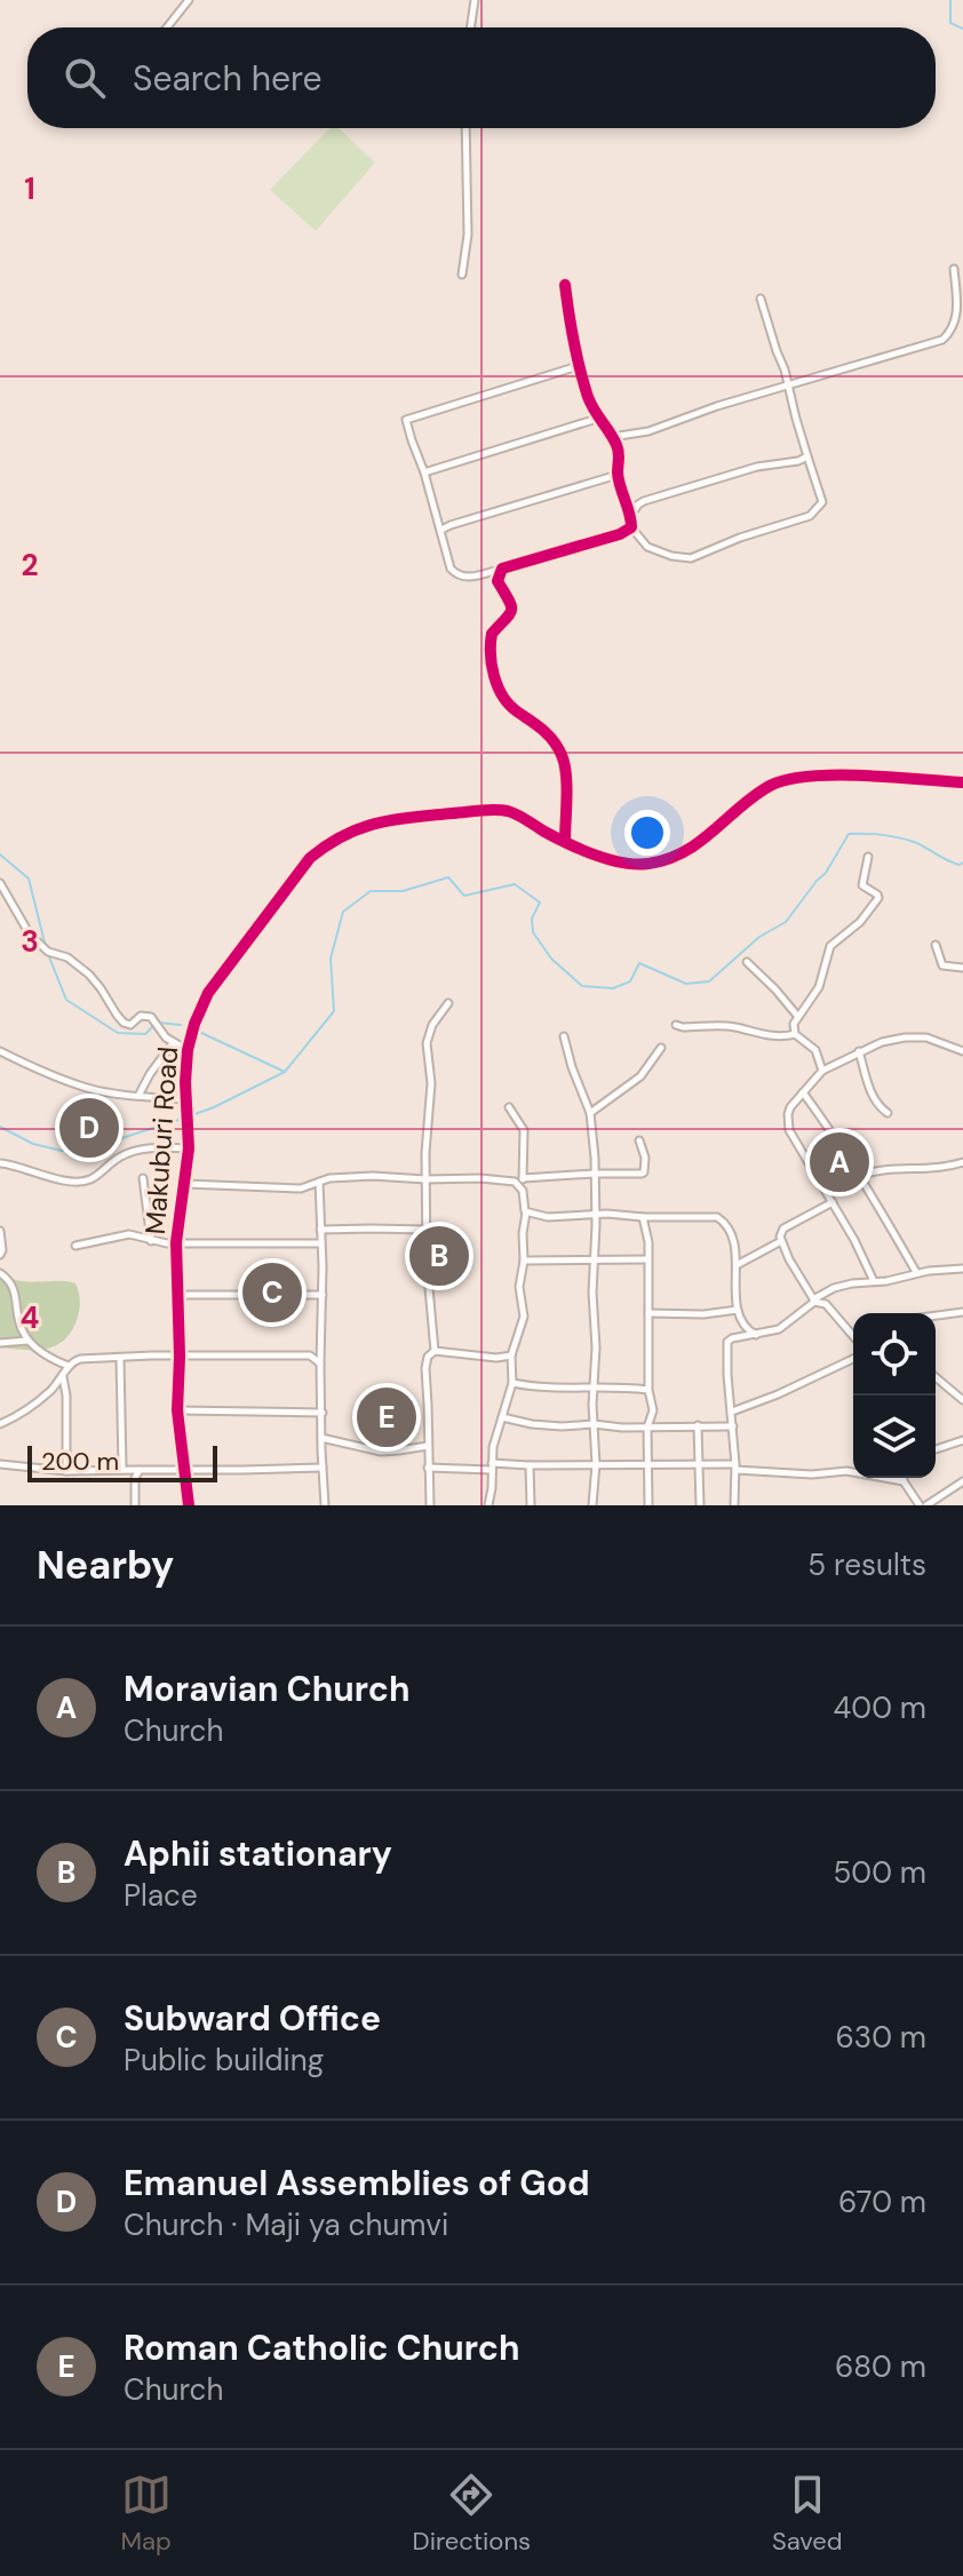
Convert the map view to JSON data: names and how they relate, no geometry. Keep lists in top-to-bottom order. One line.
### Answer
{"streets":{"street":["Makuburi Road"]},"scale_bar":"200 m","page":{"search":"Search here","pins":["D","A","B","C","E"],"scale":"200 m","heading":["Nearby","5 results"],"list":[{"mark":"A","name":"Moravian Church","note":"Church","value":"400 m"},{"mark":"B","name":"Aphii stationary","note":"Place","value":"500 m"},{"mark":"C","name":"Subward Office","note":"Public building","value":"630 m"},{"mark":"D","name":"Emanuel Assemblies of God","note":"Church · Maji ya chumvi","value":"670 m"},{"mark":"E","name":"Roman Catholic Church","note":"Church","value":"680 m"}],"nav":["Map","Directions","Saved"]},"grid":{"rows":["1","2","3","4"]}}
